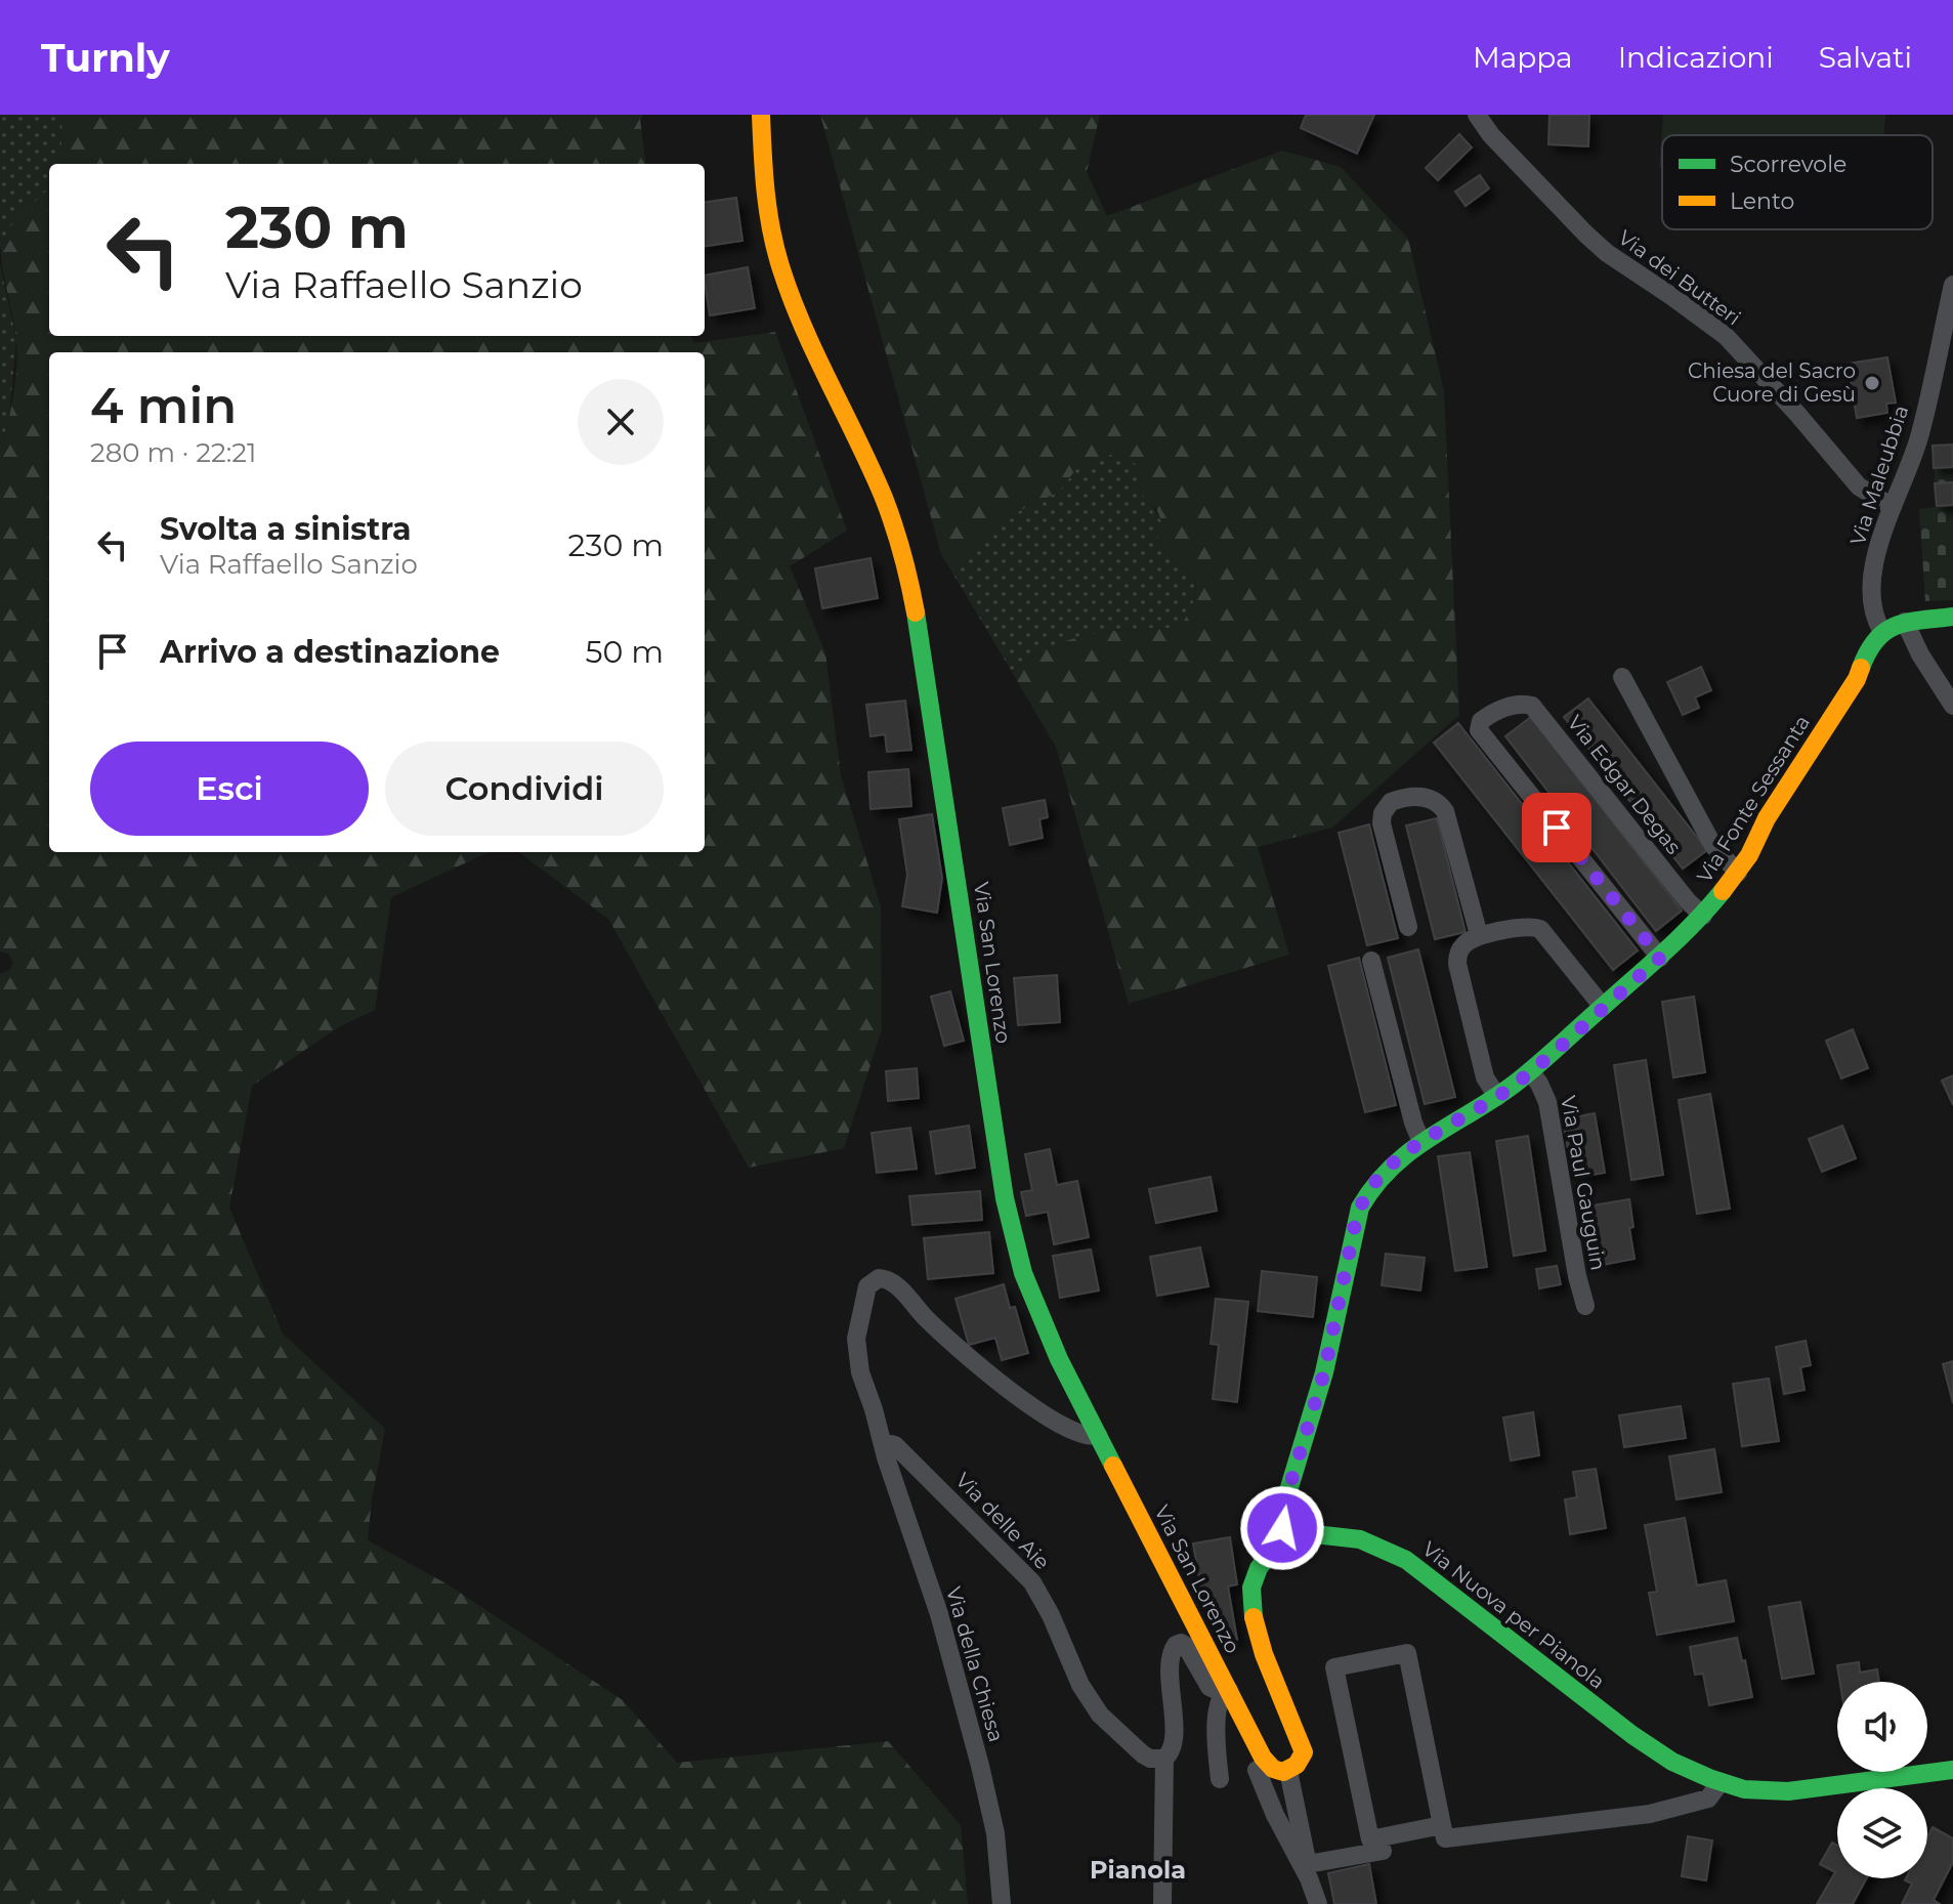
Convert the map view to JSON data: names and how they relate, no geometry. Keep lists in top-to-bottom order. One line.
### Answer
{"streets":{"main road":["Via Fonte Sessanta","Via San Lorenzo","Via Nuova per Pianola"],"street":["Via dei Butteri","Via Maleubbia","Via Edgar Degas","Via Paul Gauguin","Via delle Aie","Via della Chiesa"]},"crossings":[["Via dei Butteri","Via Maleubbia"],["Via Maleubbia","Via Fonte Sessanta"],["Via Edgar Degas","Via Fonte Sessanta"],["Via Fonte Sessanta","Via Paul Gauguin"],["Via Fonte Sessanta","Via Nuova per Pianola"],["Via San Lorenzo","Via della Chiesa"],["Via delle Aie","Via della Chiesa"]],"districts":["Pianola"],"places":["Chiesa del Sacro Cuore di Gesù"],"legend":["Scorrevole","Lento"],"page":{"header":"Turnly","nav":["Mappa","Indicazioni","Salvati"],"turn":["230 m","Via Raffaello Sanzio"],"heading":["4 min","280 m · 22:21"],"list":[{"name":"Svolta a sinistra","note":"Via Raffaello Sanzio","value":"230 m"},{"name":"Arrivo a destinazione","value":"50 m"}],"buttons":["Esci","Condividi"]}}
